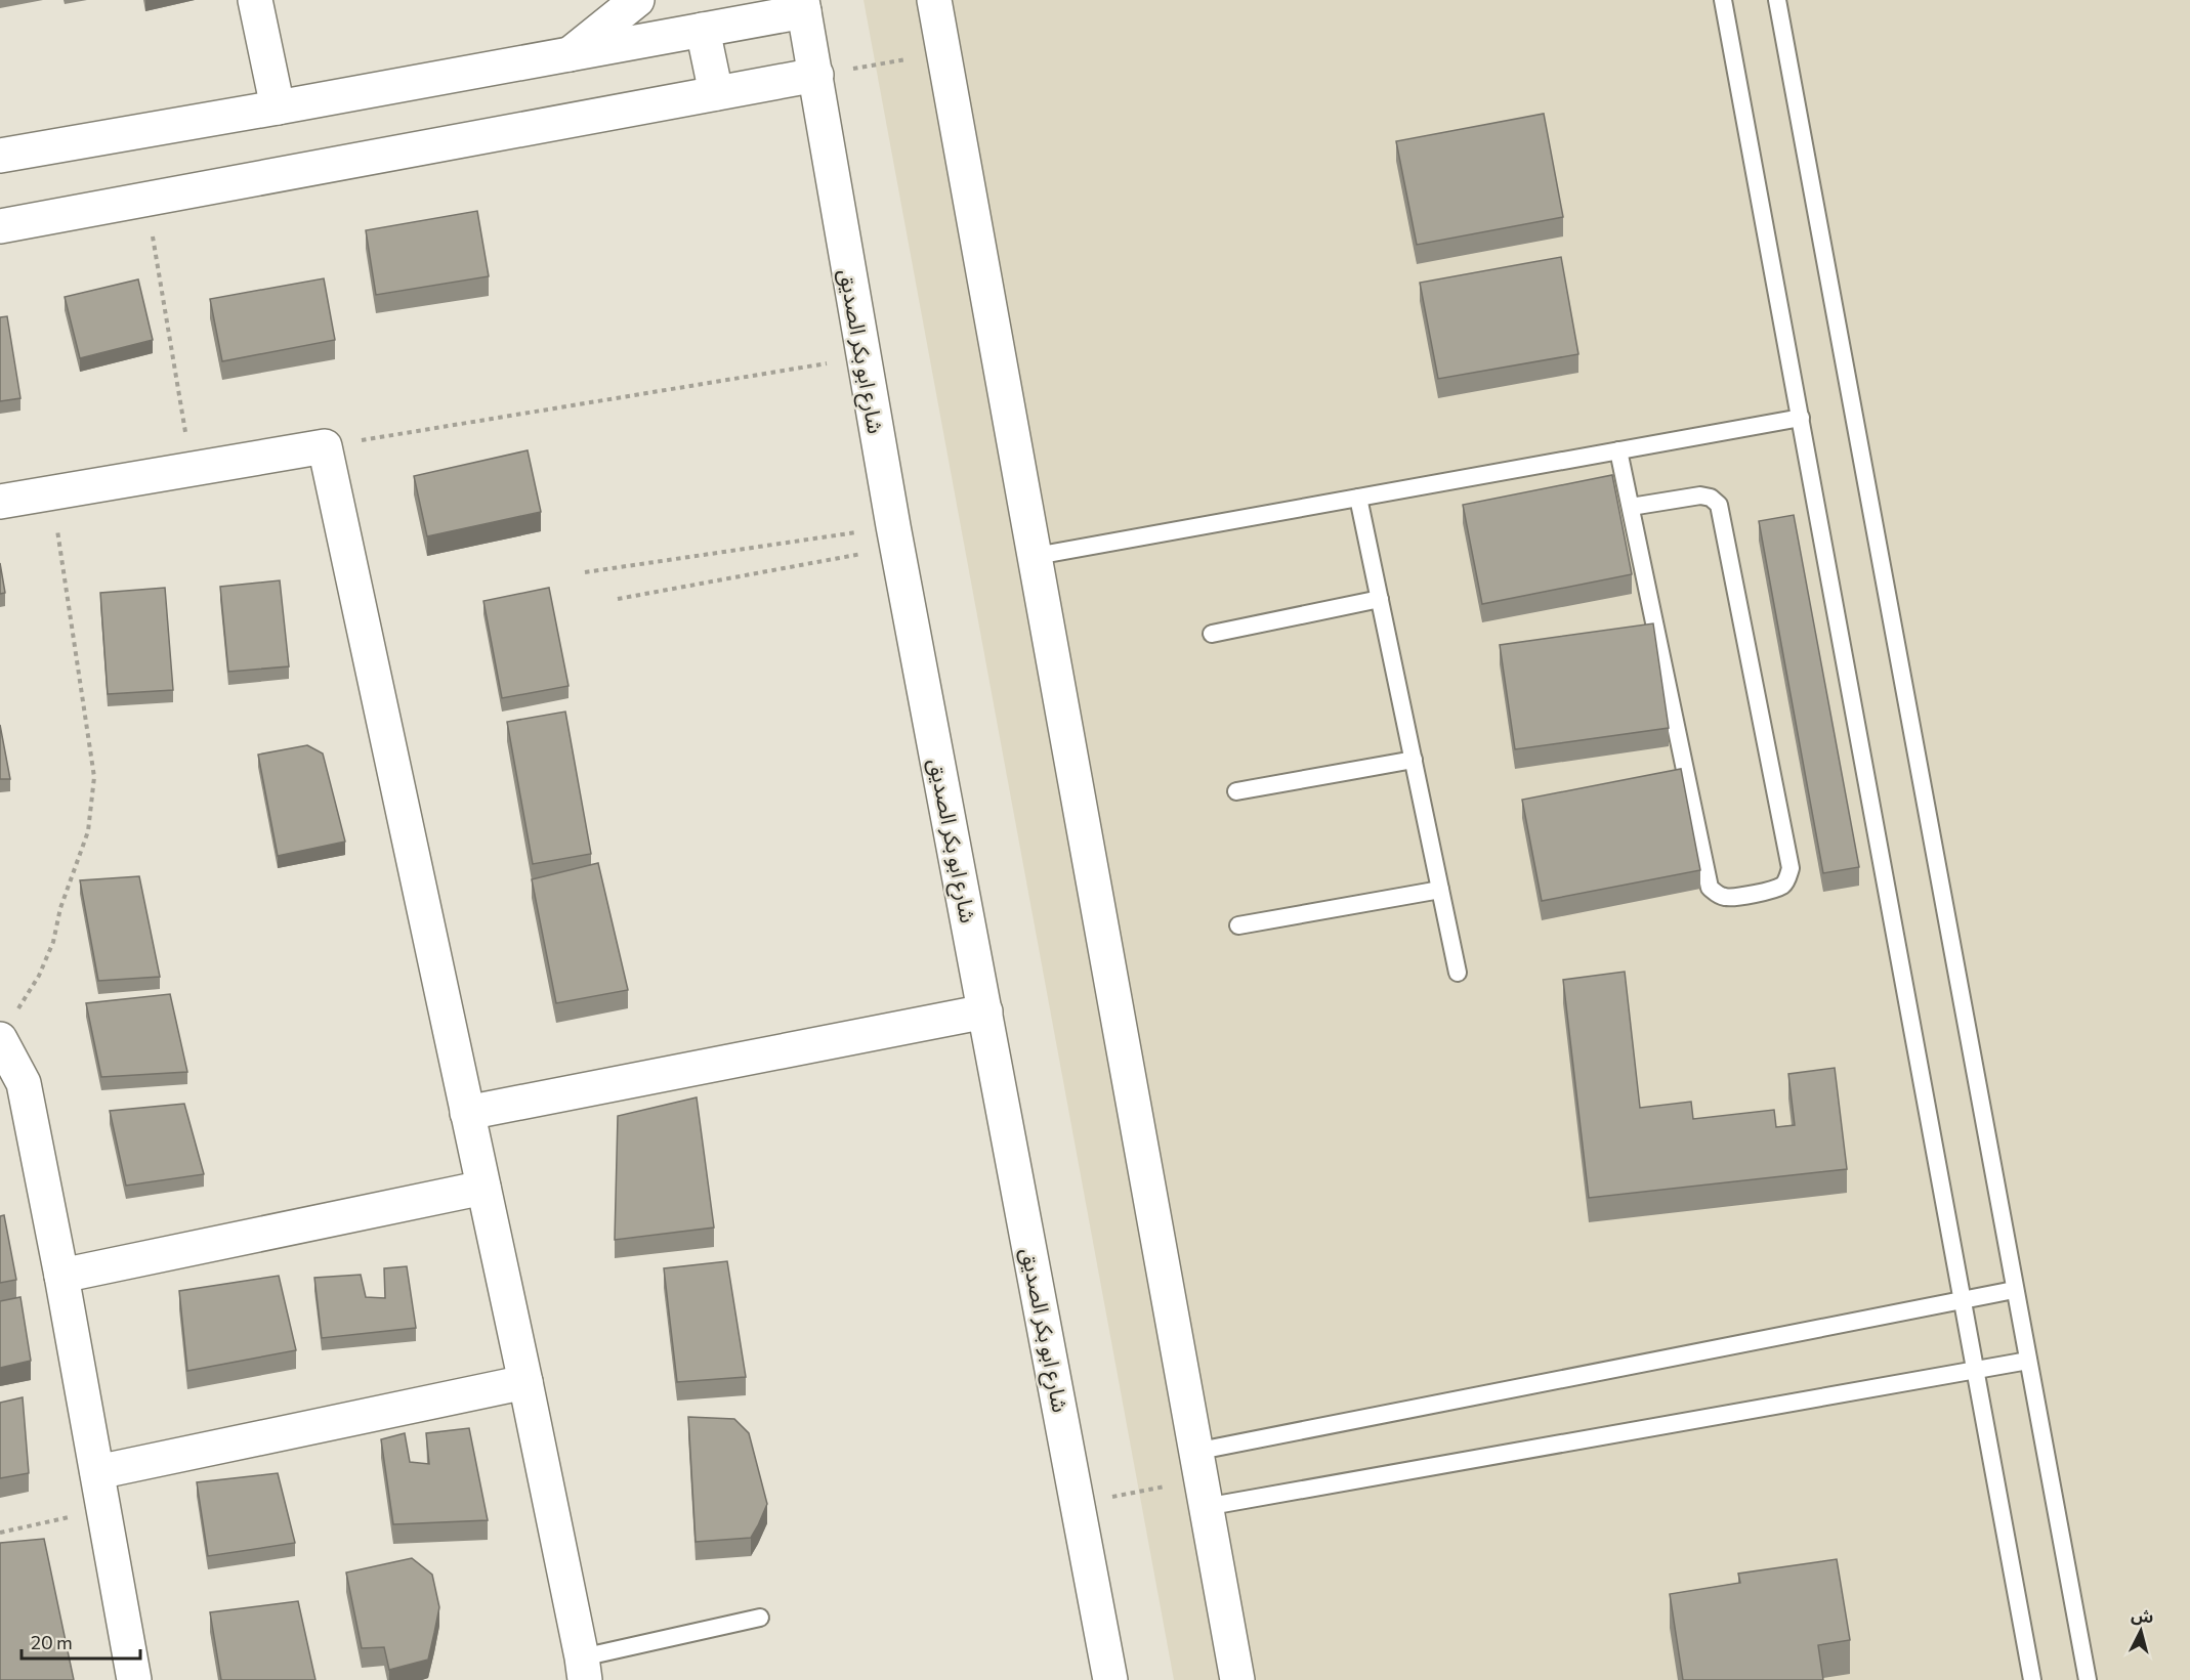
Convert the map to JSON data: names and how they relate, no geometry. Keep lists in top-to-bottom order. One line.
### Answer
{"streets":{"street":["شارع ابو بكر الصديق"]},"scale_bar":"20 m","north":"top"}
